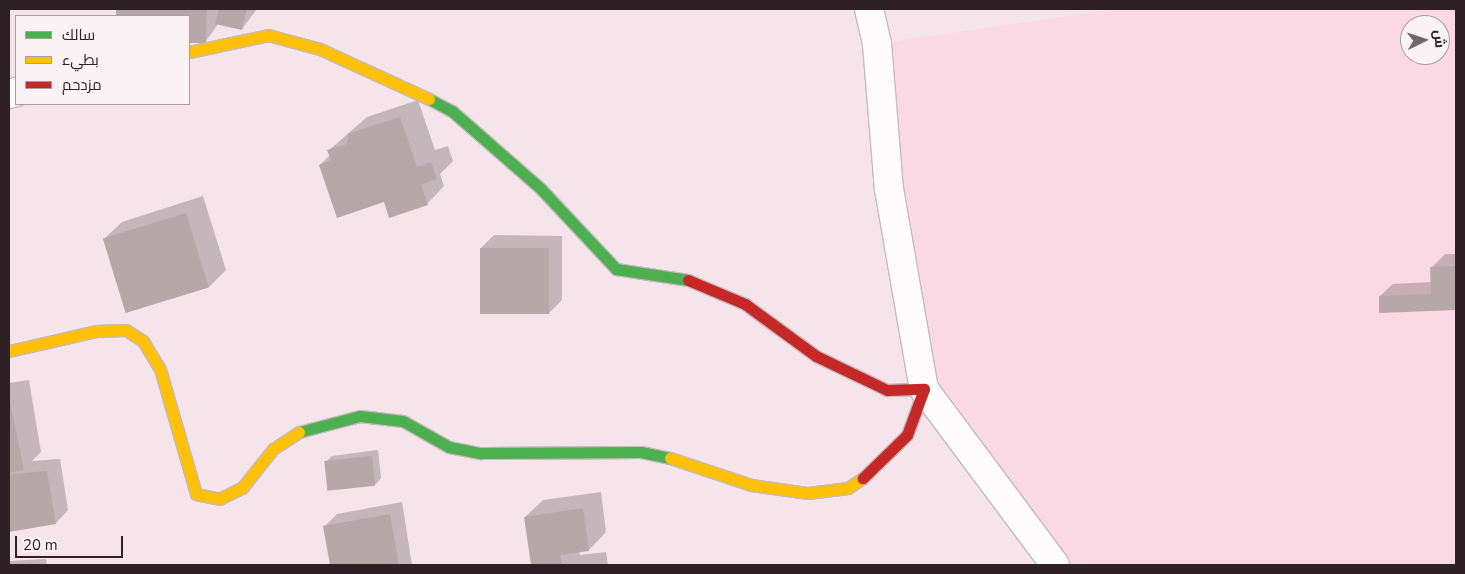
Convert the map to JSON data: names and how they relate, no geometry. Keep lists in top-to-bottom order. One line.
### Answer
{"legend":["سالك","بطيء","مزدحم"],"scale_bar":"20 m","north":"right"}
